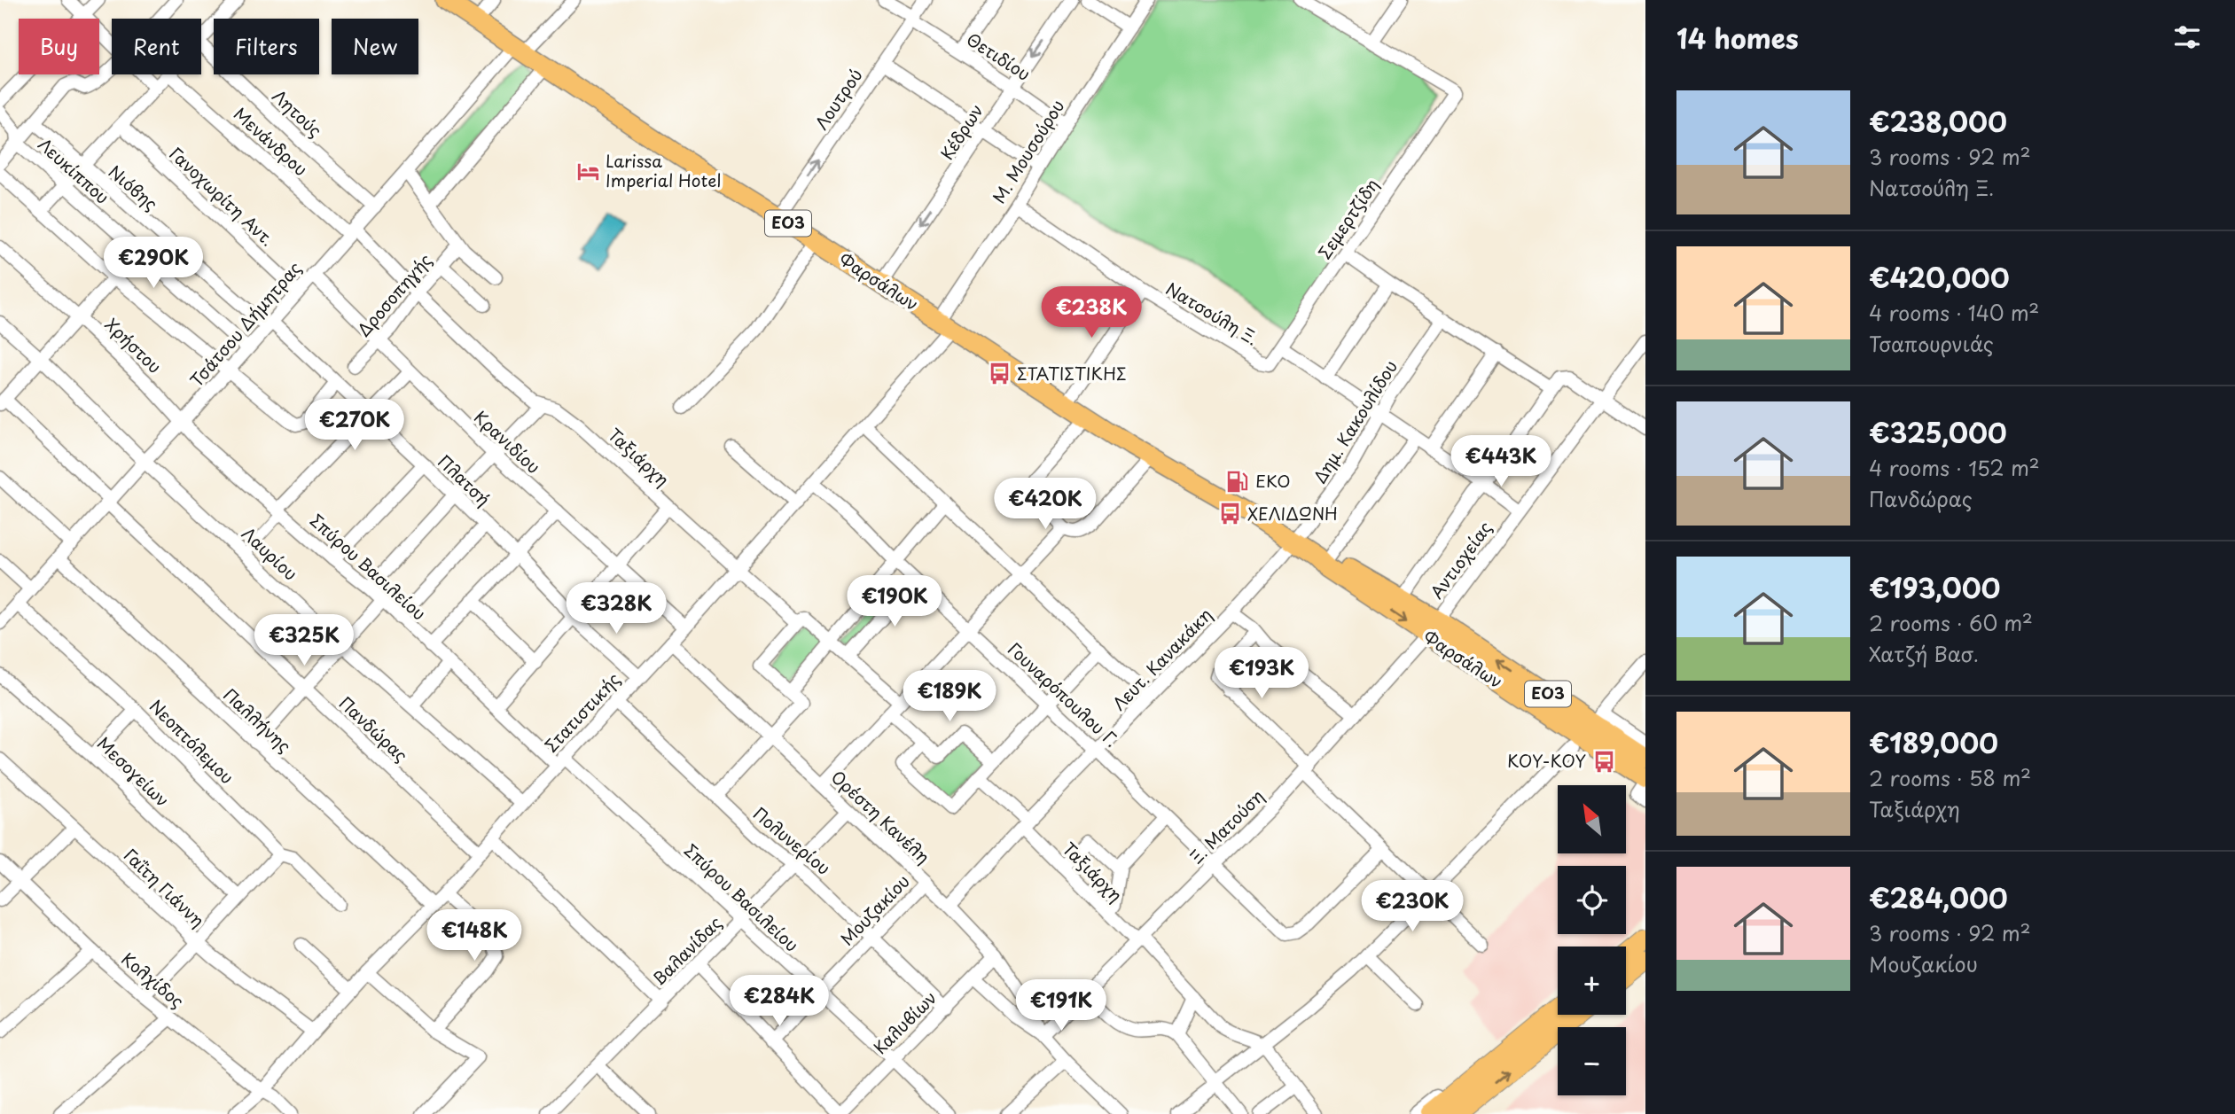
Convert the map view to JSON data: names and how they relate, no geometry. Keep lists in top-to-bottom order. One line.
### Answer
{"streets":{"main road":["ΕΟ3","Φαρσάλων"],"street":["Θετιδίου","Λουτρού","Λητούς","Κέδρων","Μενάνδρου","Μ. Μουσούρου","Λευκίππου","Νιόβης","Γανοχωρίτη Αντ.","Σεμερτζίδη","Δροσοπηγής","Νατσούλη Ξ.","Τσάτσου Δήμητρας","Χρήστου","Δημ. Κακουλίδου","Κρανιδίου","Ταξιάρχη","Πλατσή","Λαυρίου","Αντιοχείας","Σπύρου Βασιλείου","Λευτ. Κανακάκη","Γουναρόπουλου Γ.","Στατιστικής","Παλλήνης","Πανδώρας","Νεοπτόλεμου","Μεσογείων","Ορέστη Κανέλη","Ξ. Ματούση","Πολυνερίου","Γαΐτη Γιάννη","Μουζακίου","Βαλανίδας","Κολχίδος","Καλυβίων"]},"crossings":[["Θετιδίου","Λουτρού"],["Θετιδίου","Κέδρων"],["Θετιδίου","Μ. Μουσούρου"],["Λουτρού","Φαρσάλων"],["Λητούς","Τσάτσου Δήμητρας"],["Κέδρων","Φαρσάλων"],["Μενάνδρου","Τσάτσου Δήμητρας"],["Μενάνδρου","Ταξιάρχη"],["Μ. Μουσούρου","Φαρσάλων"],["Μ. Μουσούρου","Νατσούλη Ξ."],["Μ. Μουσούρου","Στατιστικής"],["Λευκίππου","Τσάτσου Δήμητρας"],["Νιόβης","Τσάτσου Δήμητρας"],["Νιόβης","Πλατσή"],["Γανοχωρίτη Αντ.","Τσάτσου Δήμητρας"],["Σεμερτζίδη","Νατσούλη Ξ."],["Φαρσάλων","Τσάτσου Δήμητρας"],["Φαρσάλων","Δημ. Κακουλίδου"],["Φαρσάλων","Αντιοχείας"],["Φαρσάλων","Λευτ. Κανακάκη"],["Φαρσάλων","Στατιστικής"],["Φαρσάλων","Ξ. Ματούση"],["Δροσοπηγής","Κρανιδίου"],["Δροσοπηγής","Ταξιάρχη"],["Νατσούλη Ξ.","Δημ. Κακουλίδου"],["Νατσούλη Ξ.","Αντιοχείας"],["Τσάτσου Δήμητρας","Χρήστου"],["Τσάτσου Δήμητρας","Κρανιδίου"],["Τσάτσου Δήμητρας","Ταξιάρχη"],["Τσάτσου Δήμητρας","Πλατσή"],["Τσάτσου Δήμητρας","Λαυρίου"],["Τσάτσου Δήμητρας","Σπύρου Βασιλείου"],["Τσάτσου Δήμητρας","Παλλήνης"],["Τσάτσου Δήμητρας","Πανδώρας"],["Τσάτσου Δήμητρας","Νεοπτόλεμου"],["Χρήστου","Σπύρου Βασιλείου"],["Δημ. Κακουλίδου","Λευτ. Κανακάκη"],["Κρανιδίου","Στατιστικής"],["Ταξιάρχη","Λευτ. Κανακάκη"],["Ταξιάρχη","Στατιστικής"],["Ταξιάρχη","Ξ. Ματούση"],["Πλατσή","Στατιστικής"],["Λαυρίου","Στατιστικής"],["Σπύρου Βασιλείου","Στατιστικής"],["Σπύρου Βασιλείου","Μουζακίου"],["Σπύρου Βασιλείου","Βαλανίδας"],["Σπύρου Βασιλείου","Καλυβίων"],["Λευτ. Κανακάκη","Γουναρόπουλου Γ."],["Λευτ. Κανακάκη","Ορέστη Κανέλη"],["Γουναρόπουλου Γ.","Στατιστικής"],["Γουναρόπουλου Γ.","Ξ. Ματούση"],["Στατιστικής","Παλλήνης"],["Στατιστικής","Πανδώρας"],["Στατιστικής","Ορέστη Κανέλη"],["Στατιστικής","Πολυνερίου"],["Στατιστικής","Γαΐτη Γιάννη"],["Στατιστικής","Κολχίδος"],["Ορέστη Κανέλη","Ξ. Ματούση"],["Ορέστη Κανέλη","Μουζακίου"],["Ορέστη Κανέλη","Βαλανίδας"],["Ορέστη Κανέλη","Καλυβίων"],["Πολυνερίου","Μουζακίου"],["Πολυνερίου","Βαλανίδας"],["Πολυνερίου","Καλυβίων"]],"one_way":["Λουτρού","Κέδρων"],"places":{"hotel":["Larissa Imperial Hotel"],"bus stop":["ΣΤΑΤΙΣΤΙΚΗΣ","ΧΕΛΙΔΩΝΗ","ΚΟΥ-ΚΟΥ"],"fuel station":["EKO"]},"north":"top left","page":{"heading":"14 homes","chip":["Buy","Rent","Filters","New"],"list":[{"name":"€238,000","note":"3 rooms · 92 m² · Νατσούλη Ξ."},{"name":"€420,000","note":"4 rooms · 140 m² · Τσαπουρνιάς"},{"name":"€325,000","note":"4 rooms · 152 m² · Πανδώρας"},{"name":"€193,000","note":"2 rooms · 60 m² · Χατζή Βασ."},{"name":"€189,000","note":"2 rooms · 58 m² · Ταξιάρχη"},{"name":"€284,000","note":"3 rooms · 92 m² · Μουζακίου"}],"price":["€290K","€238K","€270K","€443K","€420K","€190K","€328K","€325K","€193K","€189K","€230K","€148K","€284K","€191K"],"map_buttons":["+","−"]}}
